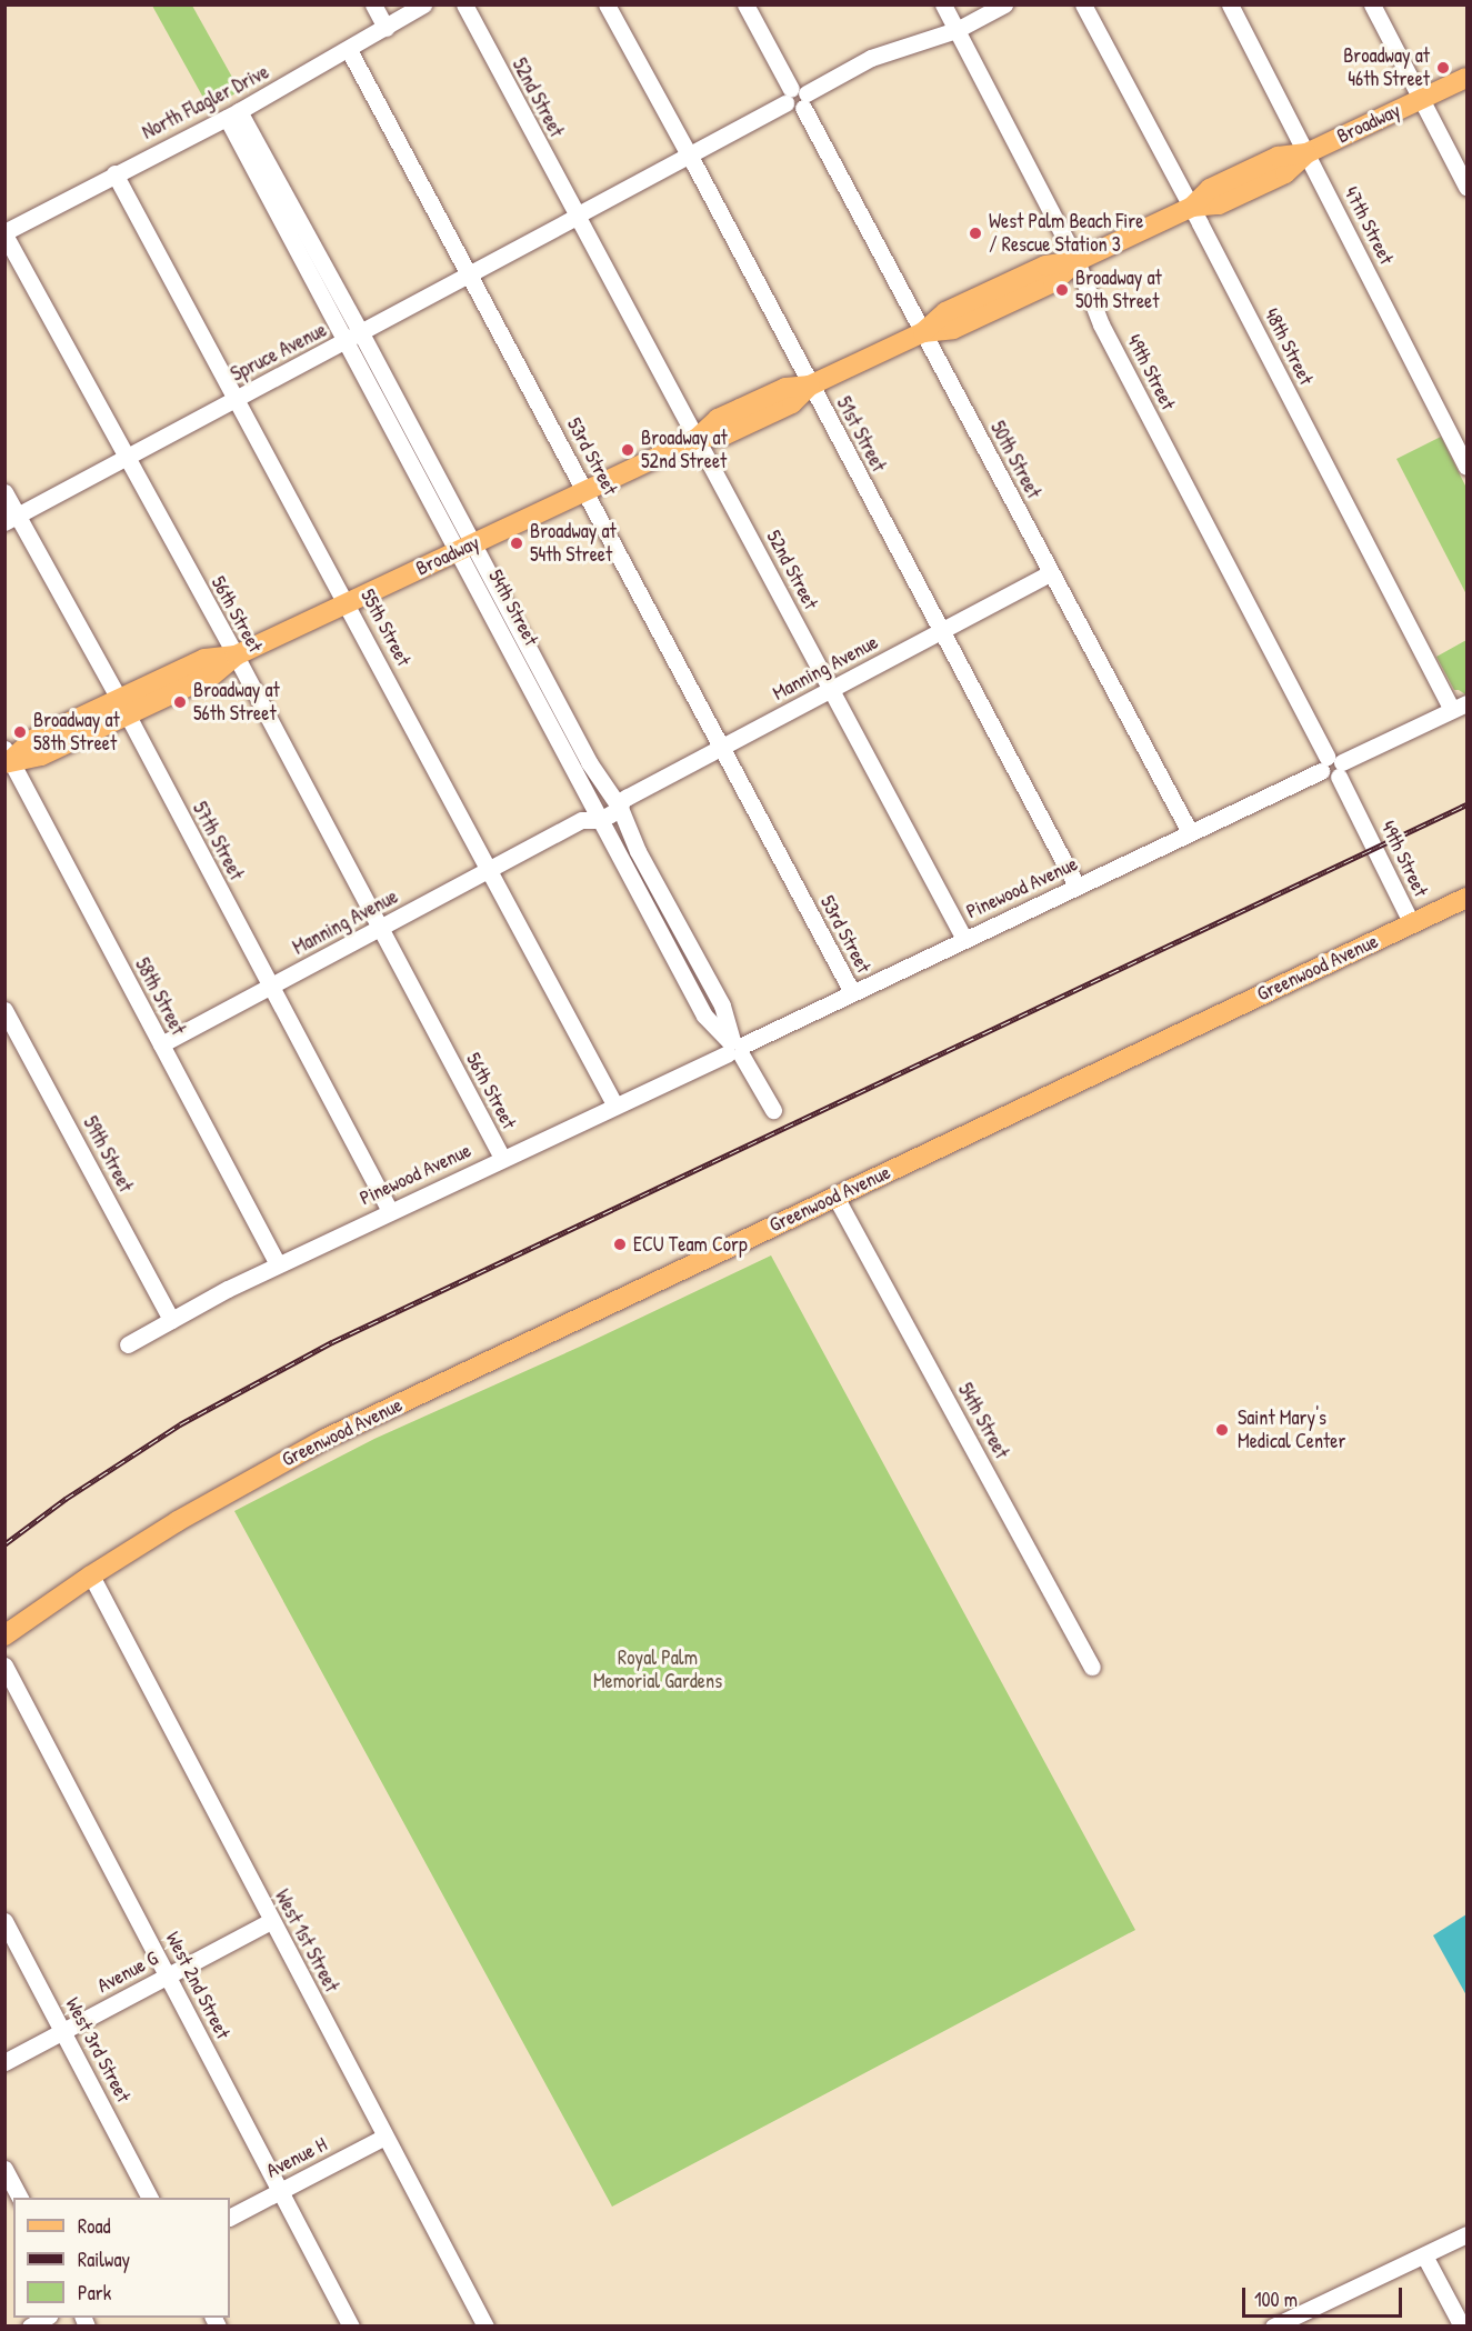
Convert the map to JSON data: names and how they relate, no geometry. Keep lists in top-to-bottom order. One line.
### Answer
{"streets":{"main road":["Broadway","Greenwood Avenue"],"street":["52nd Street","North Flagler Drive","47th Street","48th Street","Spruce Avenue","49th Street","51st Street","53rd Street","50th Street","54th Street","56th Street","55th Street","Manning Avenue","57th Street","Pinewood Avenue","58th Street","59th Street","West 1st Street","Avenue G","West 2nd Street","West 3rd Street","Avenue H"]},"crossings":[["52nd Street","Broadway"],["52nd Street","Spruce Avenue"],["52nd Street","Manning Avenue"],["52nd Street","Pinewood Avenue"],["North Flagler Drive","53rd Street"],["North Flagler Drive","54th Street"],["North Flagler Drive","56th Street"],["North Flagler Drive","55th Street"],["Broadway","47th Street"],["Broadway","48th Street"],["Broadway","49th Street"],["Broadway","51st Street"],["Broadway","53rd Street"],["Broadway","50th Street"],["Broadway","54th Street"],["Broadway","56th Street"],["Broadway","55th Street"],["Broadway","57th Street"],["Broadway","58th Street"],["48th Street","Pinewood Avenue"],["Spruce Avenue","49th Street"],["Spruce Avenue","51st Street"],["Spruce Avenue","53rd Street"],["Spruce Avenue","50th Street"],["Spruce Avenue","54th Street"],["Spruce Avenue","56th Street"],["Spruce Avenue","55th Street"],["Spruce Avenue","57th Street"],["49th Street","Pinewood Avenue"],["49th Street","Greenwood Avenue"],["51st Street","Manning Avenue"],["51st Street","Pinewood Avenue"],["53rd Street","Manning Avenue"],["53rd Street","Pinewood Avenue"],["50th Street","Manning Avenue"],["50th Street","Pinewood Avenue"],["54th Street","Manning Avenue"],["54th Street","Pinewood Avenue"],["54th Street","Greenwood Avenue"],["56th Street","Manning Avenue"],["56th Street","Pinewood Avenue"],["55th Street","Manning Avenue"],["55th Street","Pinewood Avenue"],["Manning Avenue","57th Street"],["Manning Avenue","58th Street"],["57th Street","Pinewood Avenue"],["Pinewood Avenue","58th Street"],["Pinewood Avenue","59th Street"],["Greenwood Avenue","West 1st Street"],["West 1st Street","Avenue G"],["West 1st Street","Avenue H"],["Avenue G","West 2nd Street"],["Avenue G","West 3rd Street"],["West 2nd Street","Avenue H"]],"parks":["Royal Palm Memorial Gardens"],"places":["Broadway at 46th Street","West Palm Beach Fire / Rescue Station 3","Broadway at 50th Street","Broadway at 52nd Street","Broadway at 54th Street","Broadway at 56th Street","Broadway at 58th Street","ECU Team Corp","Saint Mary's Medical Center"],"legend":["Road","Railway","Park"],"scale_bar":"100 m"}
